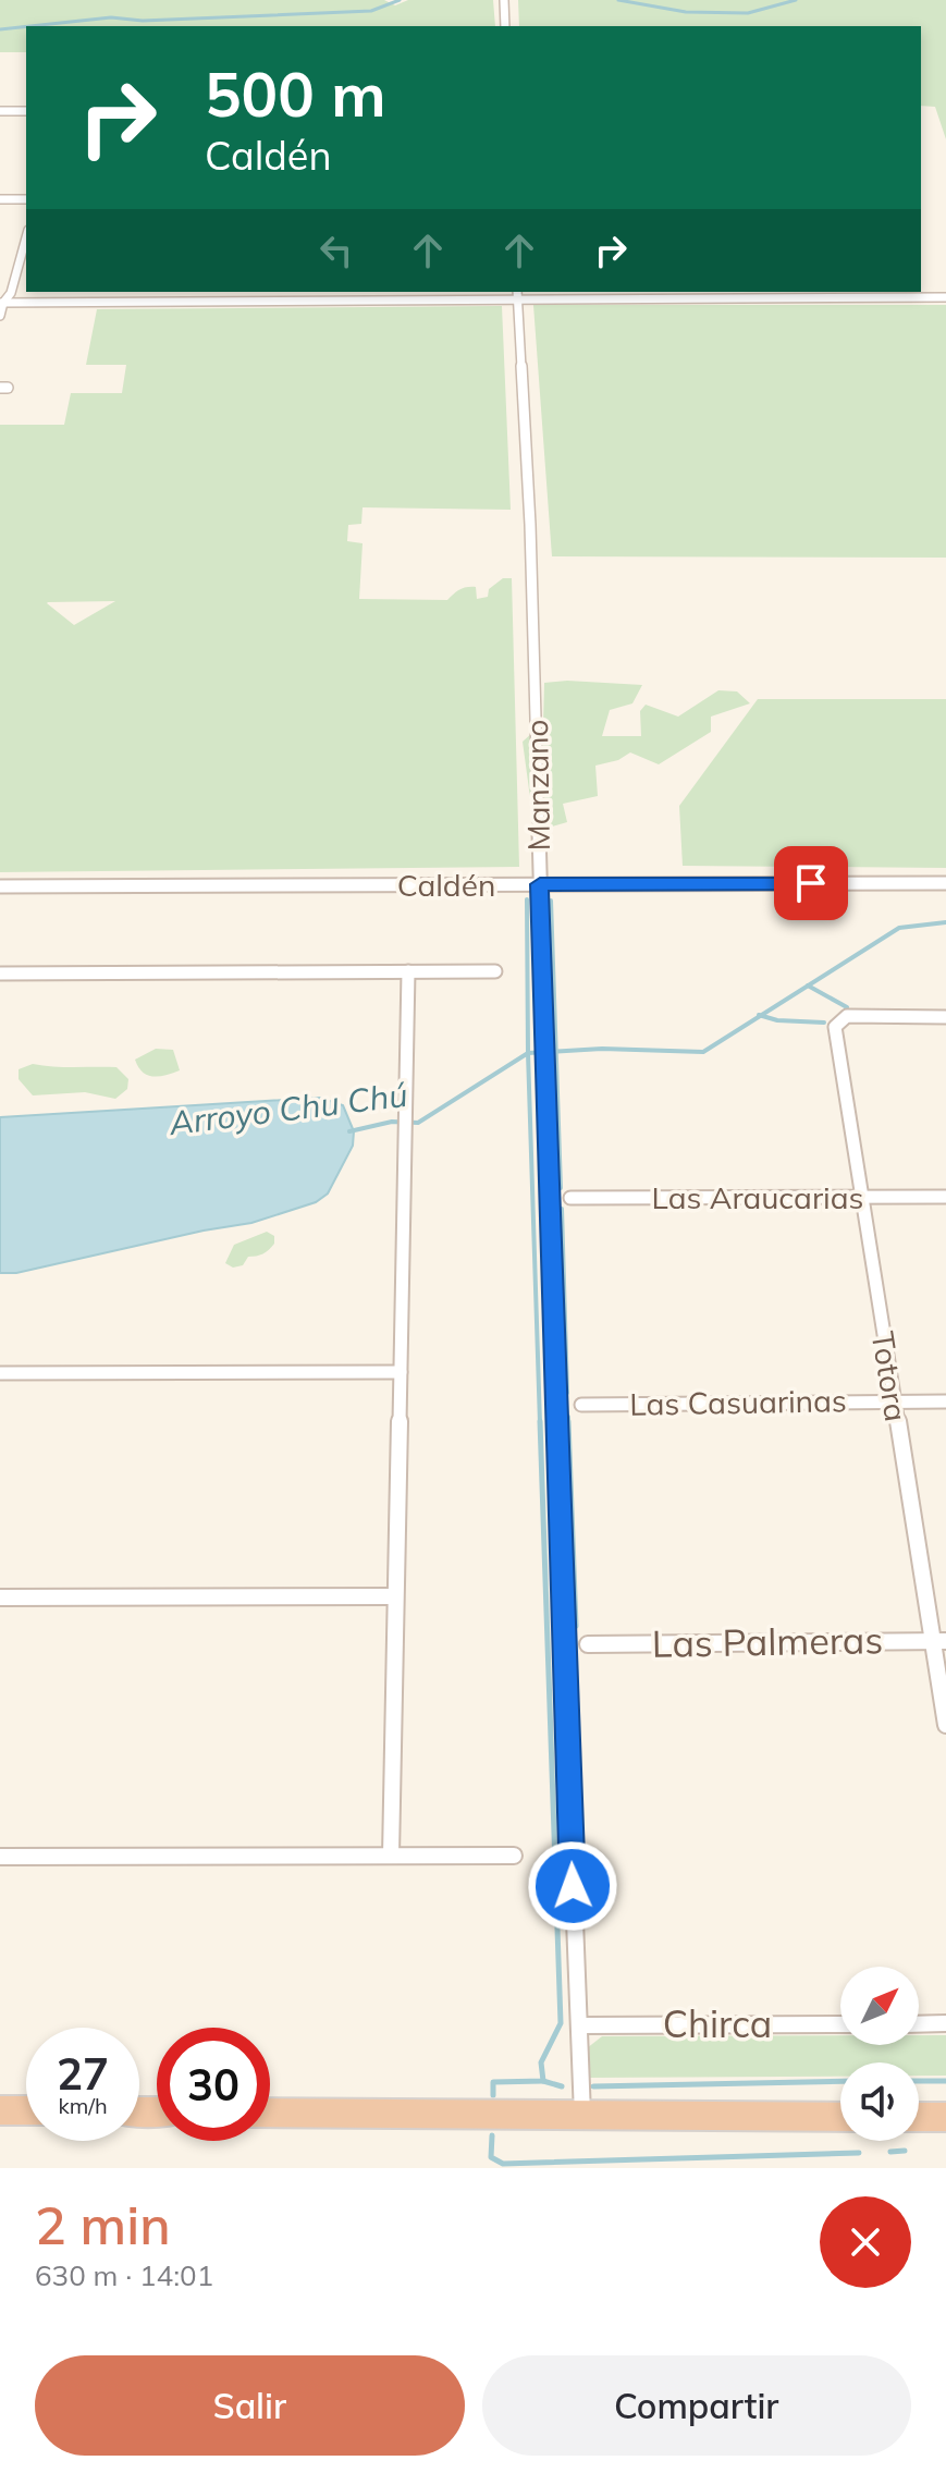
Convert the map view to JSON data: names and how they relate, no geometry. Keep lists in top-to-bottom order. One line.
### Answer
{"streets":{"street":["Manzano","Caldén","Las Araucarias","Totora","Las Casuarinas","Las Palmeras","Chirca"]},"crossings":[["Manzano","Caldén"],["Manzano","Chirca"],["Las Araucarias","Totora"],["Totora","Las Casuarinas"],["Totora","Las Palmeras"]],"water":["Arroyo Chu Chú"],"north":"top right","page":{"turn":["500 m","Caldén"],"speed":"27 km/h","limit":"30","heading":["2 min","630 m · 14:01"],"buttons":["Salir","Compartir"]}}
